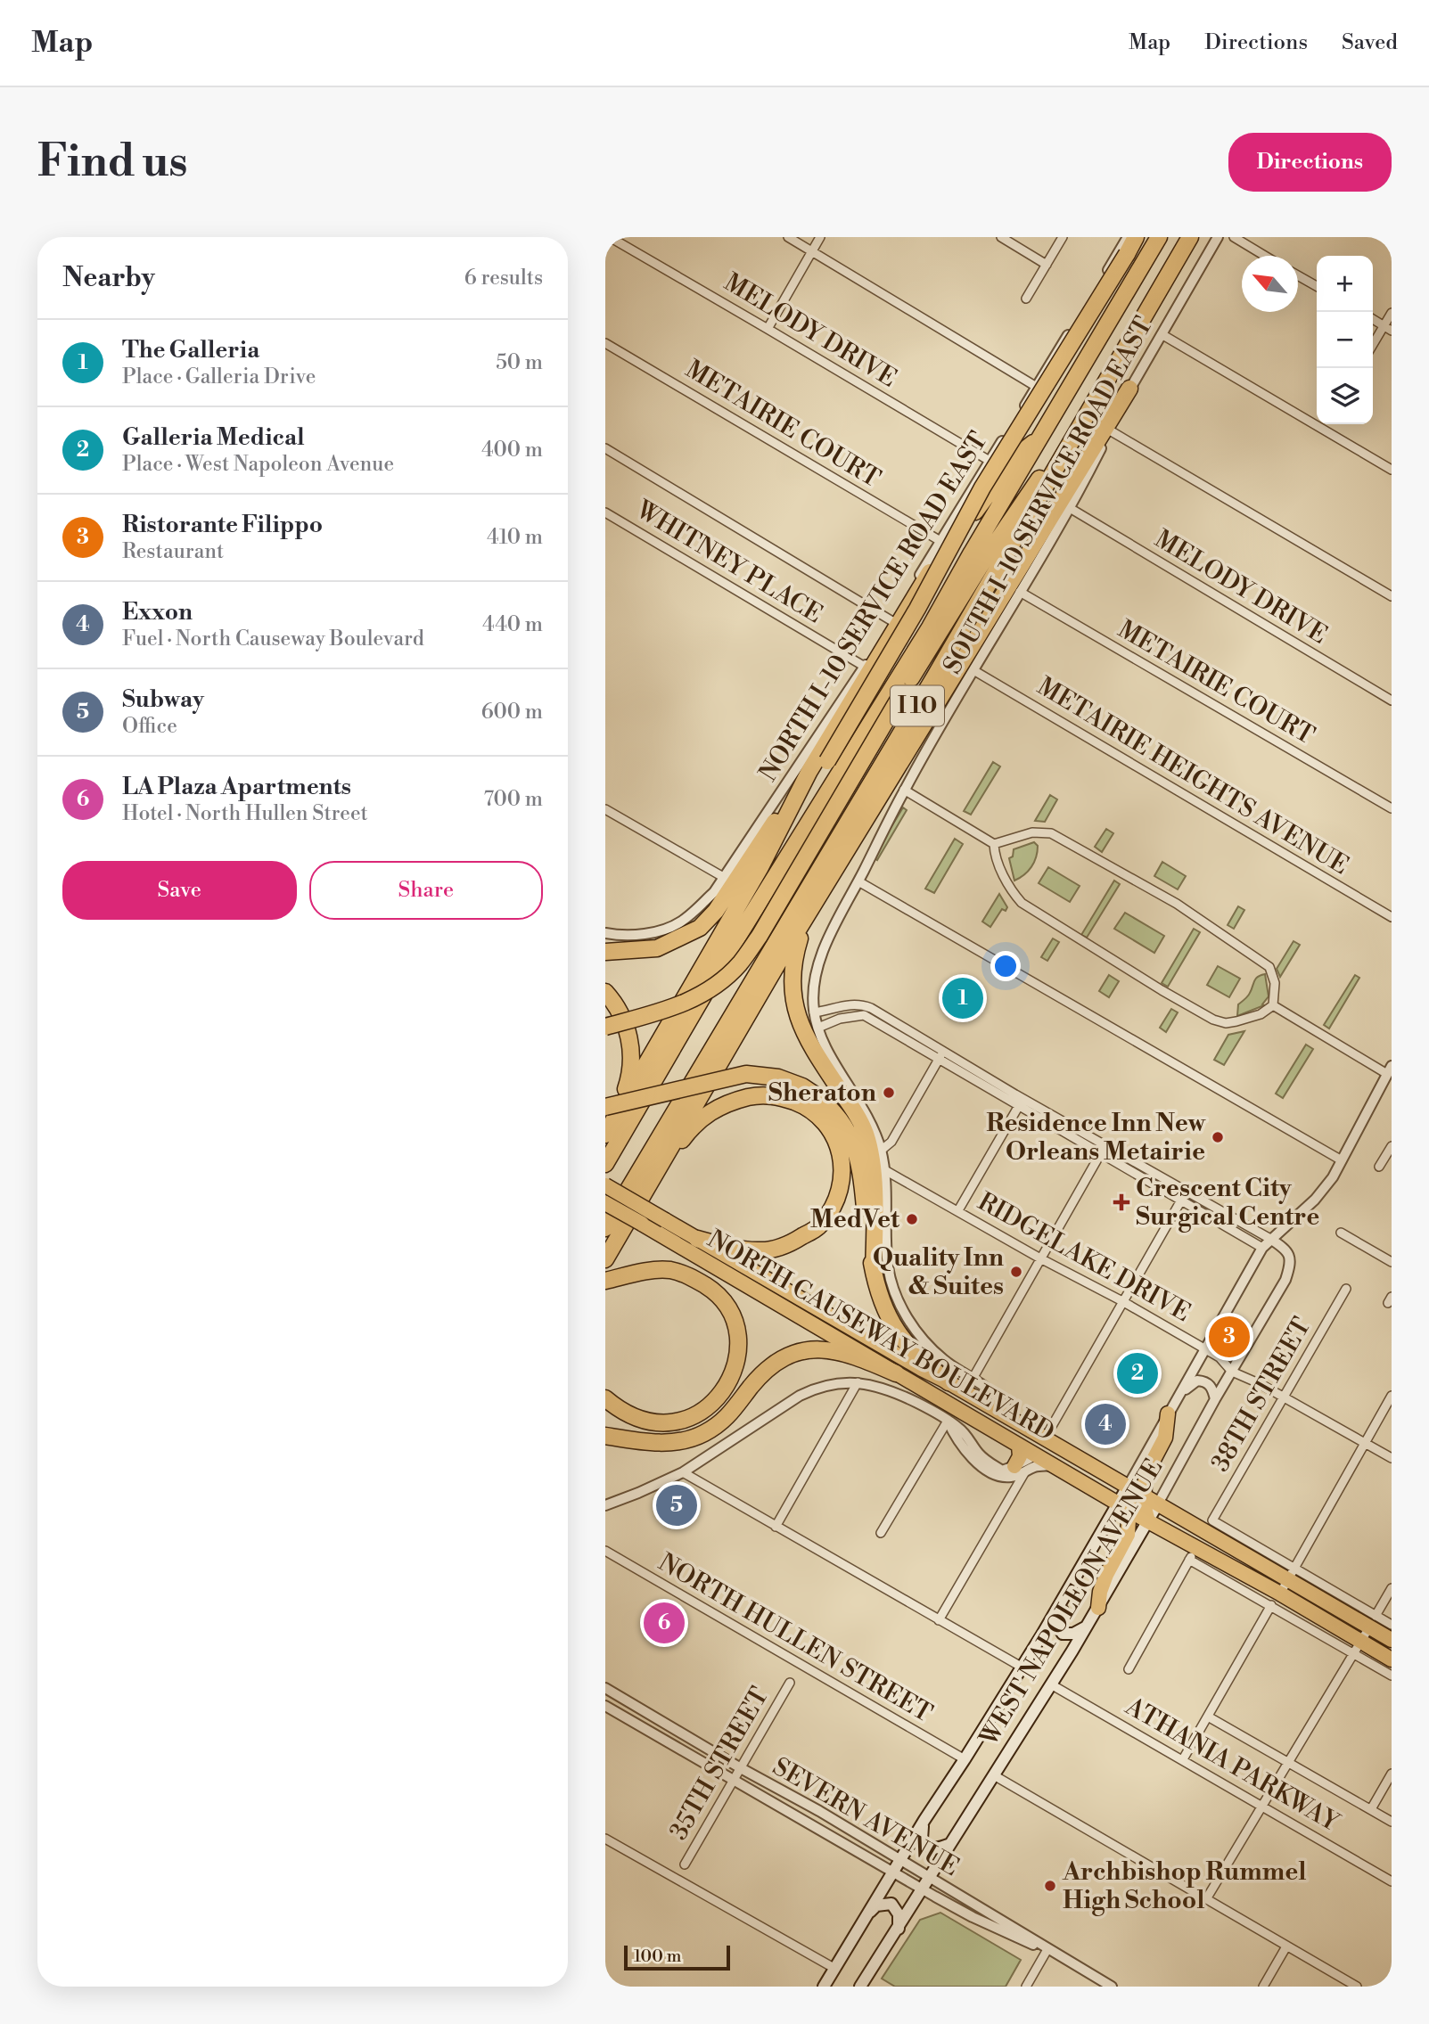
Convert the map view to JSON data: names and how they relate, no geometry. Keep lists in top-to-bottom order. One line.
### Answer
{"streets":{"highway":["I 10","NORTH CAUSEWAY BOULEVARD"],"main road":["WEST NAPOLEON AVENUE"],"street":["MELODY DRIVE","METAIRIE COURT","SOUTH I-10 SERVICE ROAD EAST","WHITNEY PLACE","NORTH I-10 SERVICE ROAD EAST","METAIRIE HEIGHTS AVENUE","RIDGELAKE DRIVE","38TH STREET","NORTH HULLEN STREET","35TH STREET","ATHANIA PARKWAY","SEVERN AVENUE"]},"crossings":[["MELODY DRIVE","SOUTH I-10 SERVICE ROAD EAST"],["MELODY DRIVE","NORTH I-10 SERVICE ROAD EAST"],["METAIRIE COURT","SOUTH I-10 SERVICE ROAD EAST"],["METAIRIE COURT","NORTH I-10 SERVICE ROAD EAST"],["SOUTH I-10 SERVICE ROAD EAST","METAIRIE HEIGHTS AVENUE"],["SOUTH I-10 SERVICE ROAD EAST","RIDGELAKE DRIVE"],["SOUTH I-10 SERVICE ROAD EAST","NORTH CAUSEWAY BOULEVARD"],["WHITNEY PLACE","NORTH I-10 SERVICE ROAD EAST"],["RIDGELAKE DRIVE","38TH STREET"],["RIDGELAKE DRIVE","WEST NAPOLEON AVENUE"],["NORTH CAUSEWAY BOULEVARD","38TH STREET"],["NORTH CAUSEWAY BOULEVARD","WEST NAPOLEON AVENUE"],["WEST NAPOLEON AVENUE","NORTH HULLEN STREET"],["WEST NAPOLEON AVENUE","ATHANIA PARKWAY"],["WEST NAPOLEON AVENUE","SEVERN AVENUE"],["35TH STREET","SEVERN AVENUE"]],"places":{"other":["Sheraton","Residence Inn New Orleans Metairie","MedVet","Quality Inn & Suites","Archbishop Rummel High School"],"health":["Crescent City Surgical Centre"]},"scale_bar":"100 m","north":"top left","page":{"header":"Map","nav":["Map","Directions","Saved"],"buttons":["Directions",["Save","Share"]],"title":"Find us","heading":["Nearby","6 results"],"map_buttons":["+","−"],"list":[{"mark":"1","name":"The Galleria","note":"Place · Galleria Drive","value":"50 m"},{"mark":"2","name":"Galleria Medical","note":"Place · West Napoleon Avenue","value":"400 m"},{"mark":"3","name":"Ristorante Filippo","note":"Restaurant","value":"410 m"},{"mark":"4","name":"Exxon","note":"Fuel · North Causeway Boulevard","value":"440 m"},{"mark":"5","name":"Subway","note":"Office","value":"600 m"},{"mark":"6","name":"LA Plaza Apartments","note":"Hotel · North Hullen Street","value":"700 m"}],"pins":["1","3","2","4","5","6"],"scale":"100 m"}}
